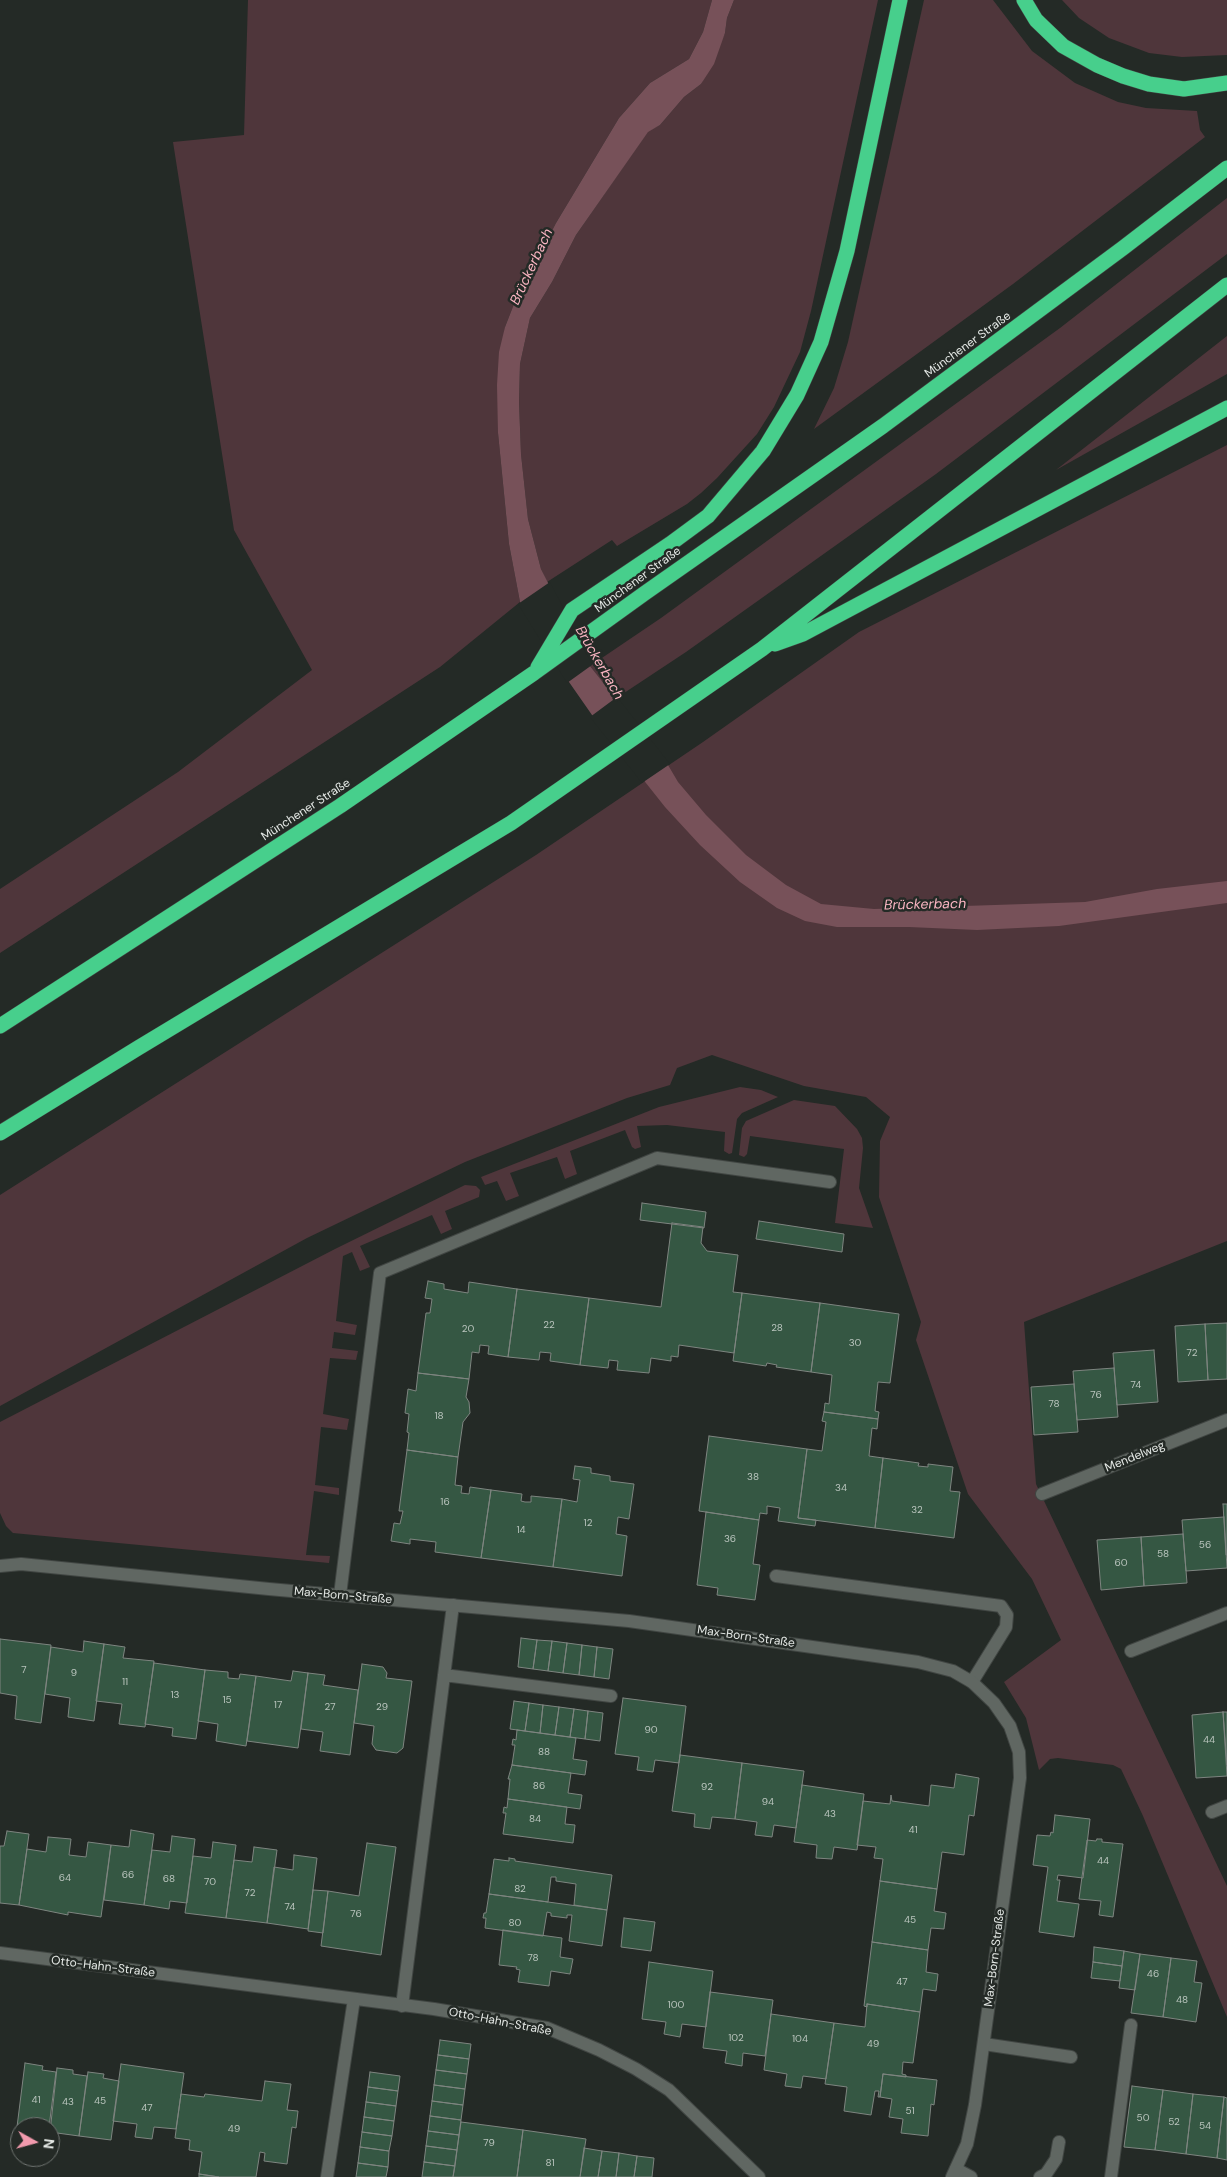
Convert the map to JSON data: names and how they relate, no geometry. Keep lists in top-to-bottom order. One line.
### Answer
{"streets":{"highway":["Münchener Straße"],"street":["Mendelweg","Max-Born-Straße","Otto-Hahn-Straße"]},"water":["Brückerbach"],"house_numbers":["22","28","20","30","72","74","76","78","18","38","34","16","32","12","14","36","56","58","60","7","9","11","13","15","17","27","29","90","44","88","86","92","94","43","84","41","44","66","64","68","70","82","72","74","76","45","80","78","46","47","48","100","102","104","49","41","45","43","47","51","50","52","54","49","79","81"],"north":"right"}
